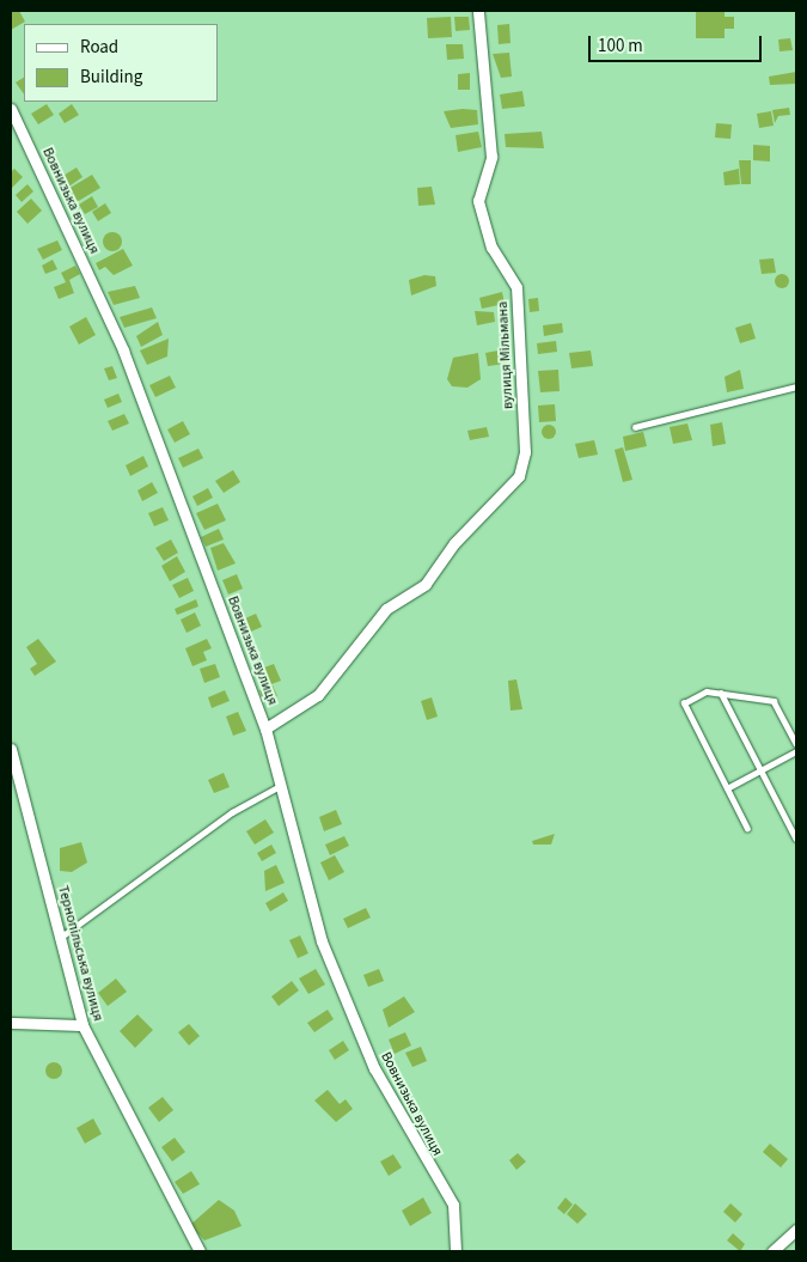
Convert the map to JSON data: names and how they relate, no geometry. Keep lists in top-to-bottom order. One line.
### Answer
{"streets":{"street":["Вовнизька вулиця","вулиця Мільмана","Тернопільська вулиця"]},"crossings":[["Вовнизька вулиця","вулиця Мільмана"]],"legend":["Road","Building"],"scale_bar":"100 m"}
